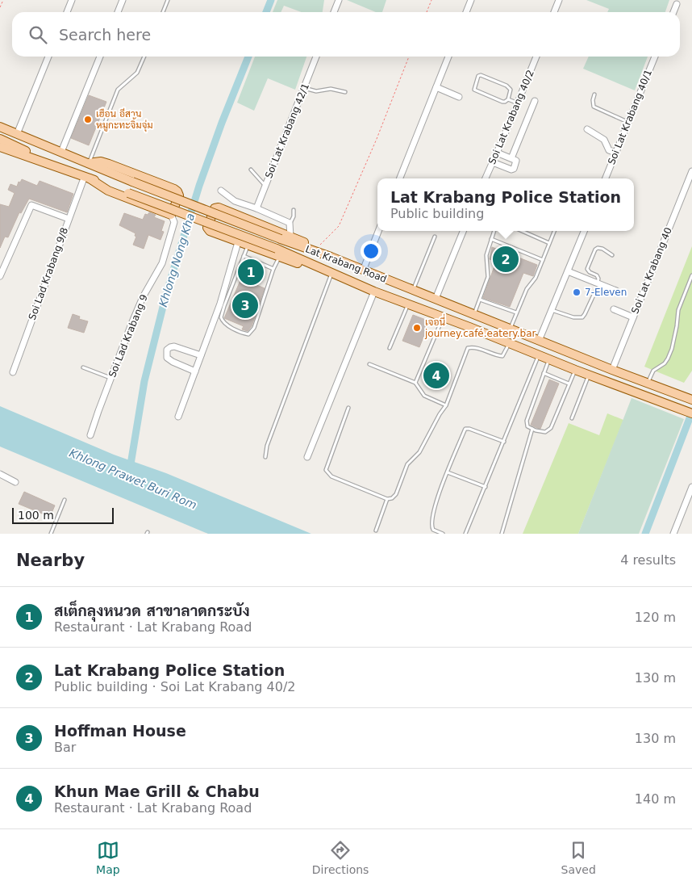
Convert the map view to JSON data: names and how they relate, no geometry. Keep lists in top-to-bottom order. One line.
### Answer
{"streets":{"main road":["Lat Krabang Road"],"street":["Soi Lat Krabang 40/2","Soi Lat Krabang 40/1","Soi Lat Krabang 42/1","Soi Lat Krabang 40","Soi Lad Krabang 9/8","Soi Lad Krabang 9"]},"crossings":[["Lat Krabang Road","Soi Lat Krabang 40"],["Lat Krabang Road","Soi Lad Krabang 9/8"]],"water":["Khlong Nong Kha","Khlong Prawet Buri Rom"],"places":["เฮือน อีสาน หมูกะทะจิ้มจุ่ม","7-Eleven","เจอนี่ journey.café.eatery.bar"],"scale_bar":"100 m","page":{"search":"Search here","popup":["Lat Krabang Police Station","Public building"],"pins":["2","1","3","4"],"scale":"100 m","heading":["Nearby","4 results"],"list":[{"mark":"1","name":"สเต็กลุงหนวด สาขาลาดกระบัง","note":"Restaurant · Lat Krabang Road","value":"120 m"},{"mark":"2","name":"Lat Krabang Police Station","note":"Public building · Soi Lat Krabang 40/2","value":"130 m"},{"mark":"3","name":"Hoffman House","note":"Bar","value":"130 m"},{"mark":"4","name":"Khun Mae Grill & Chabu","note":"Restaurant · Lat Krabang Road","value":"140 m"}],"nav":["Map","Directions","Saved"]}}
